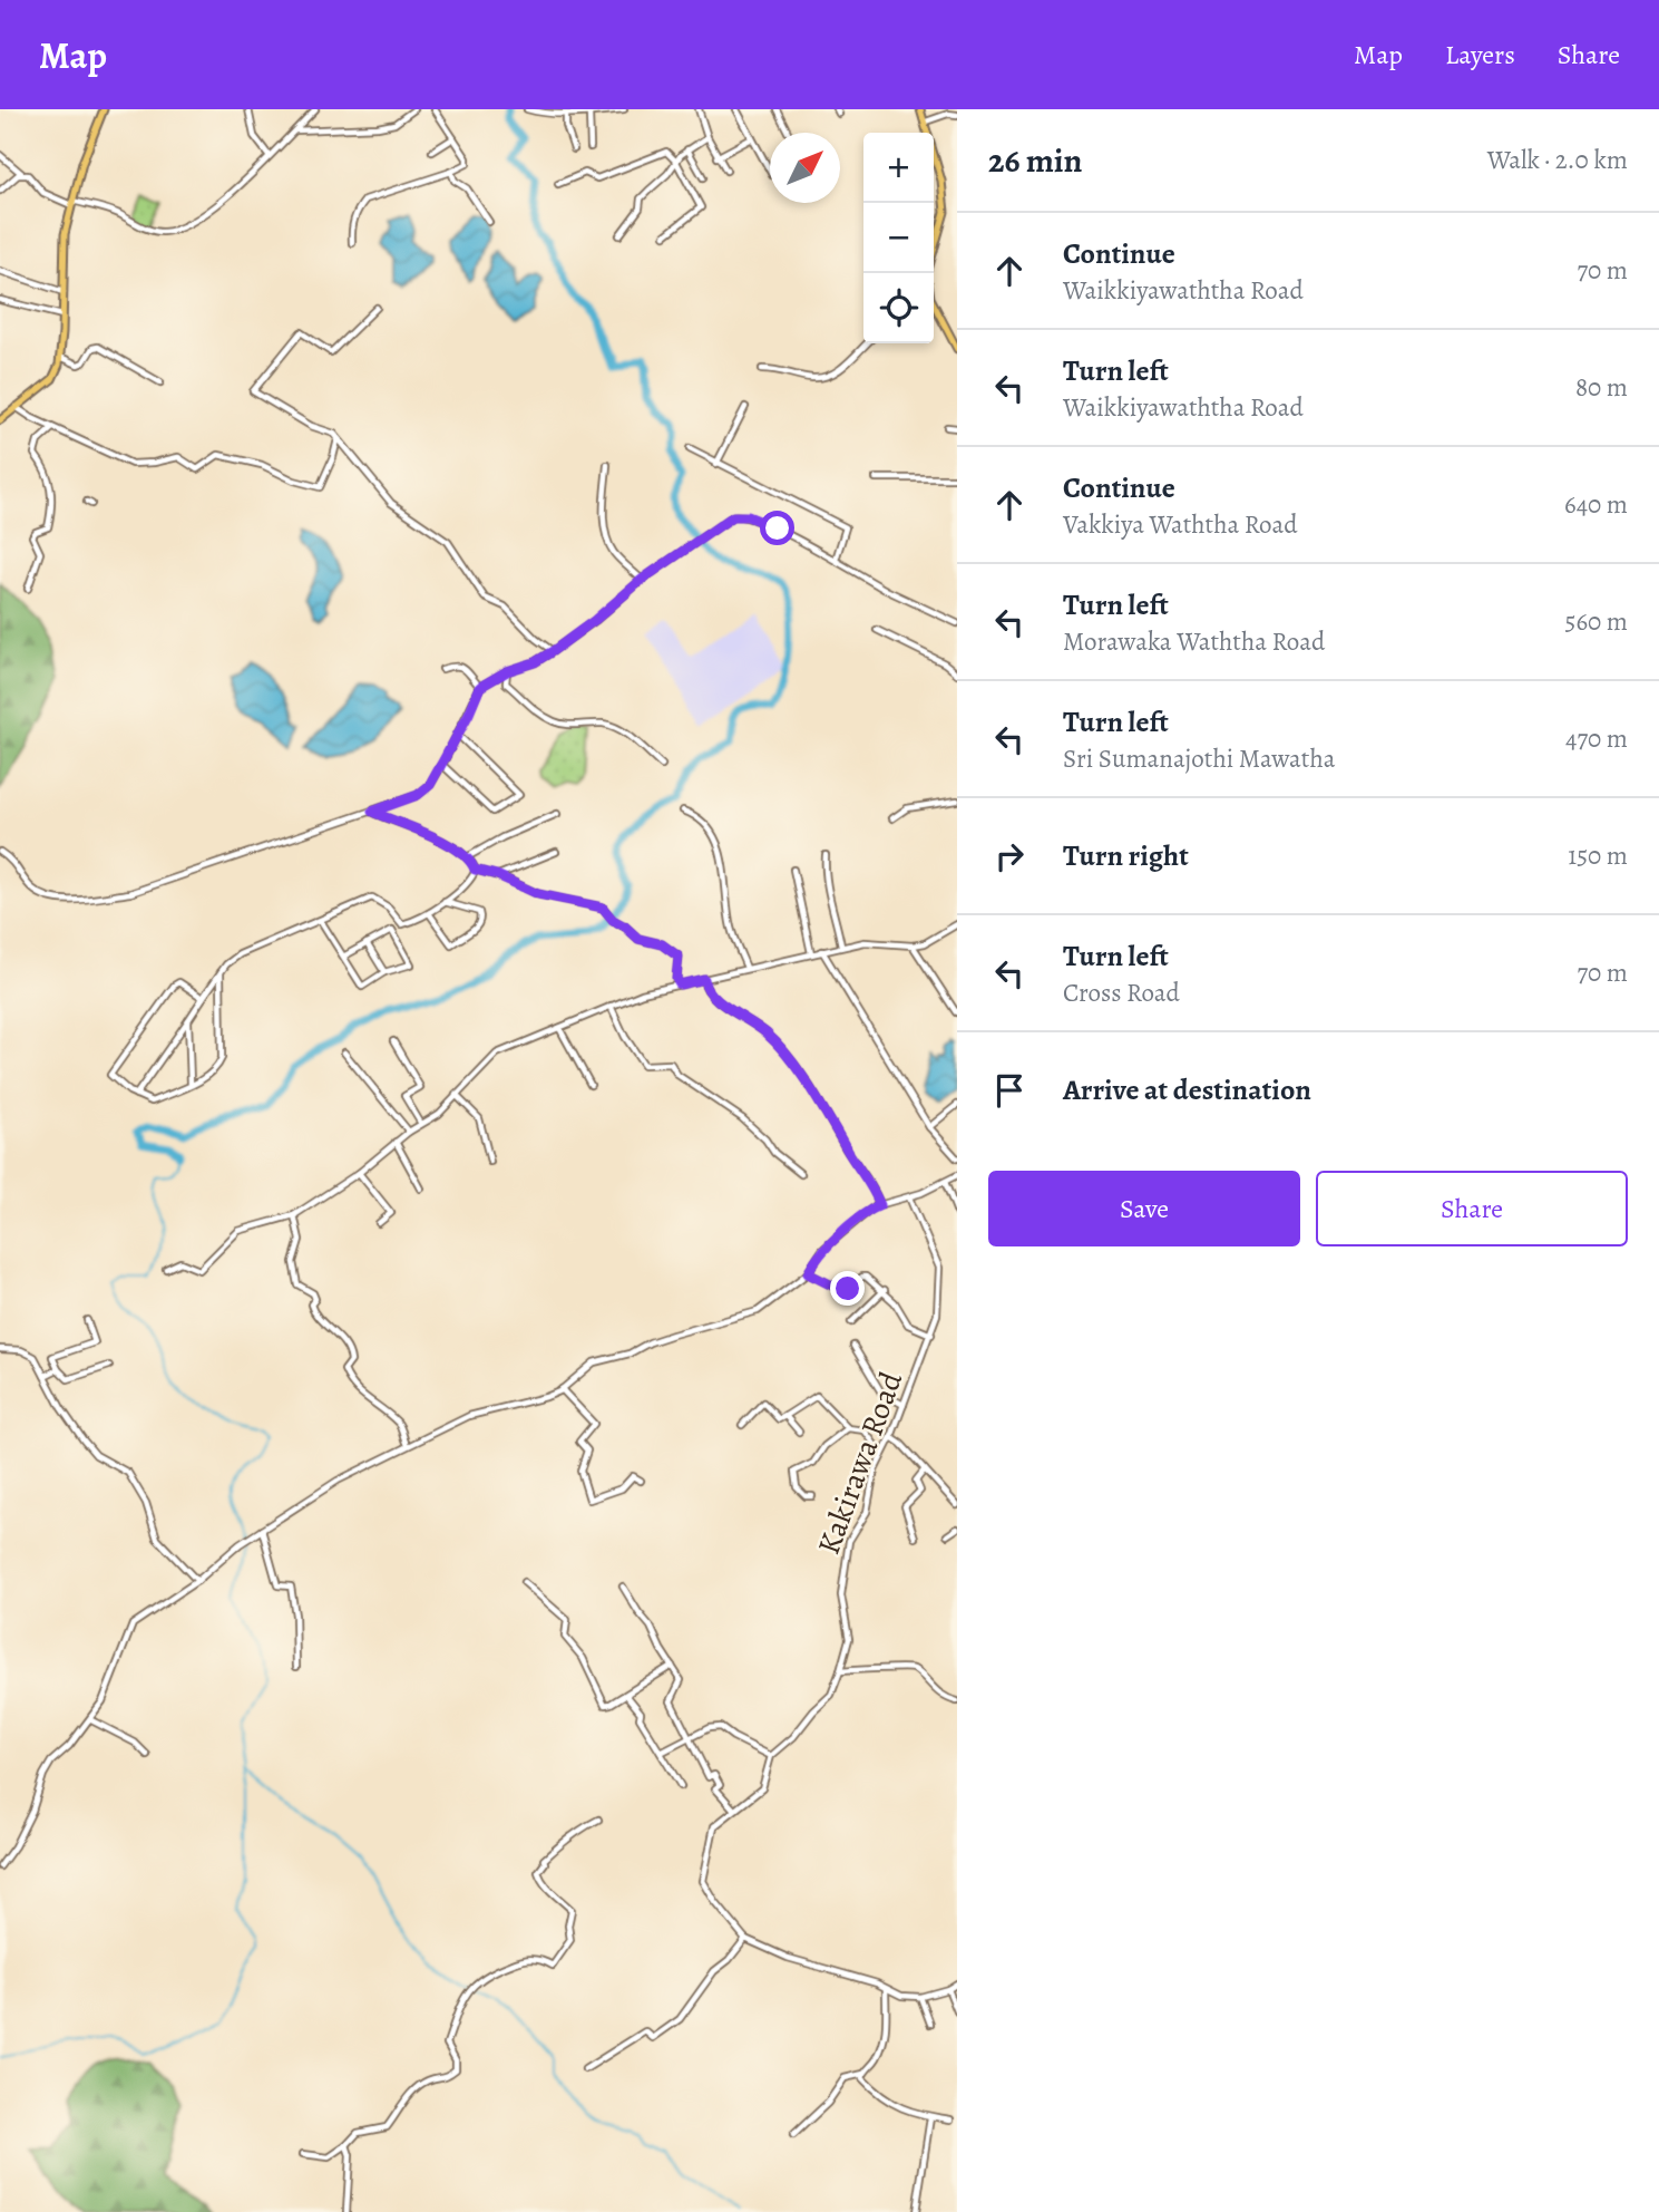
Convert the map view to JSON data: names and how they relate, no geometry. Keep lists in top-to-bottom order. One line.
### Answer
{"streets":{"street":["Kakirawa Road"]},"north":"top right","page":{"header":"Map","nav":["Map","Layers","Share"],"heading":["26 min","Walk · 2.0 km"],"map_buttons":["+","−"],"list":[["Continue","Waikkiyawaththa Road","70 m"],["Turn left","Waikkiyawaththa Road","80 m"],["Continue","Vakkiya Waththa Road","640 m"],["Turn left","Morawaka Waththa Road","560 m"],["Turn left","Sri Sumanajothi Mawatha","470 m"],["Turn right","150 m"],["Turn left","Cross Road","70 m"],"Arrive at destination"],"buttons":["Save","Share"]}}
